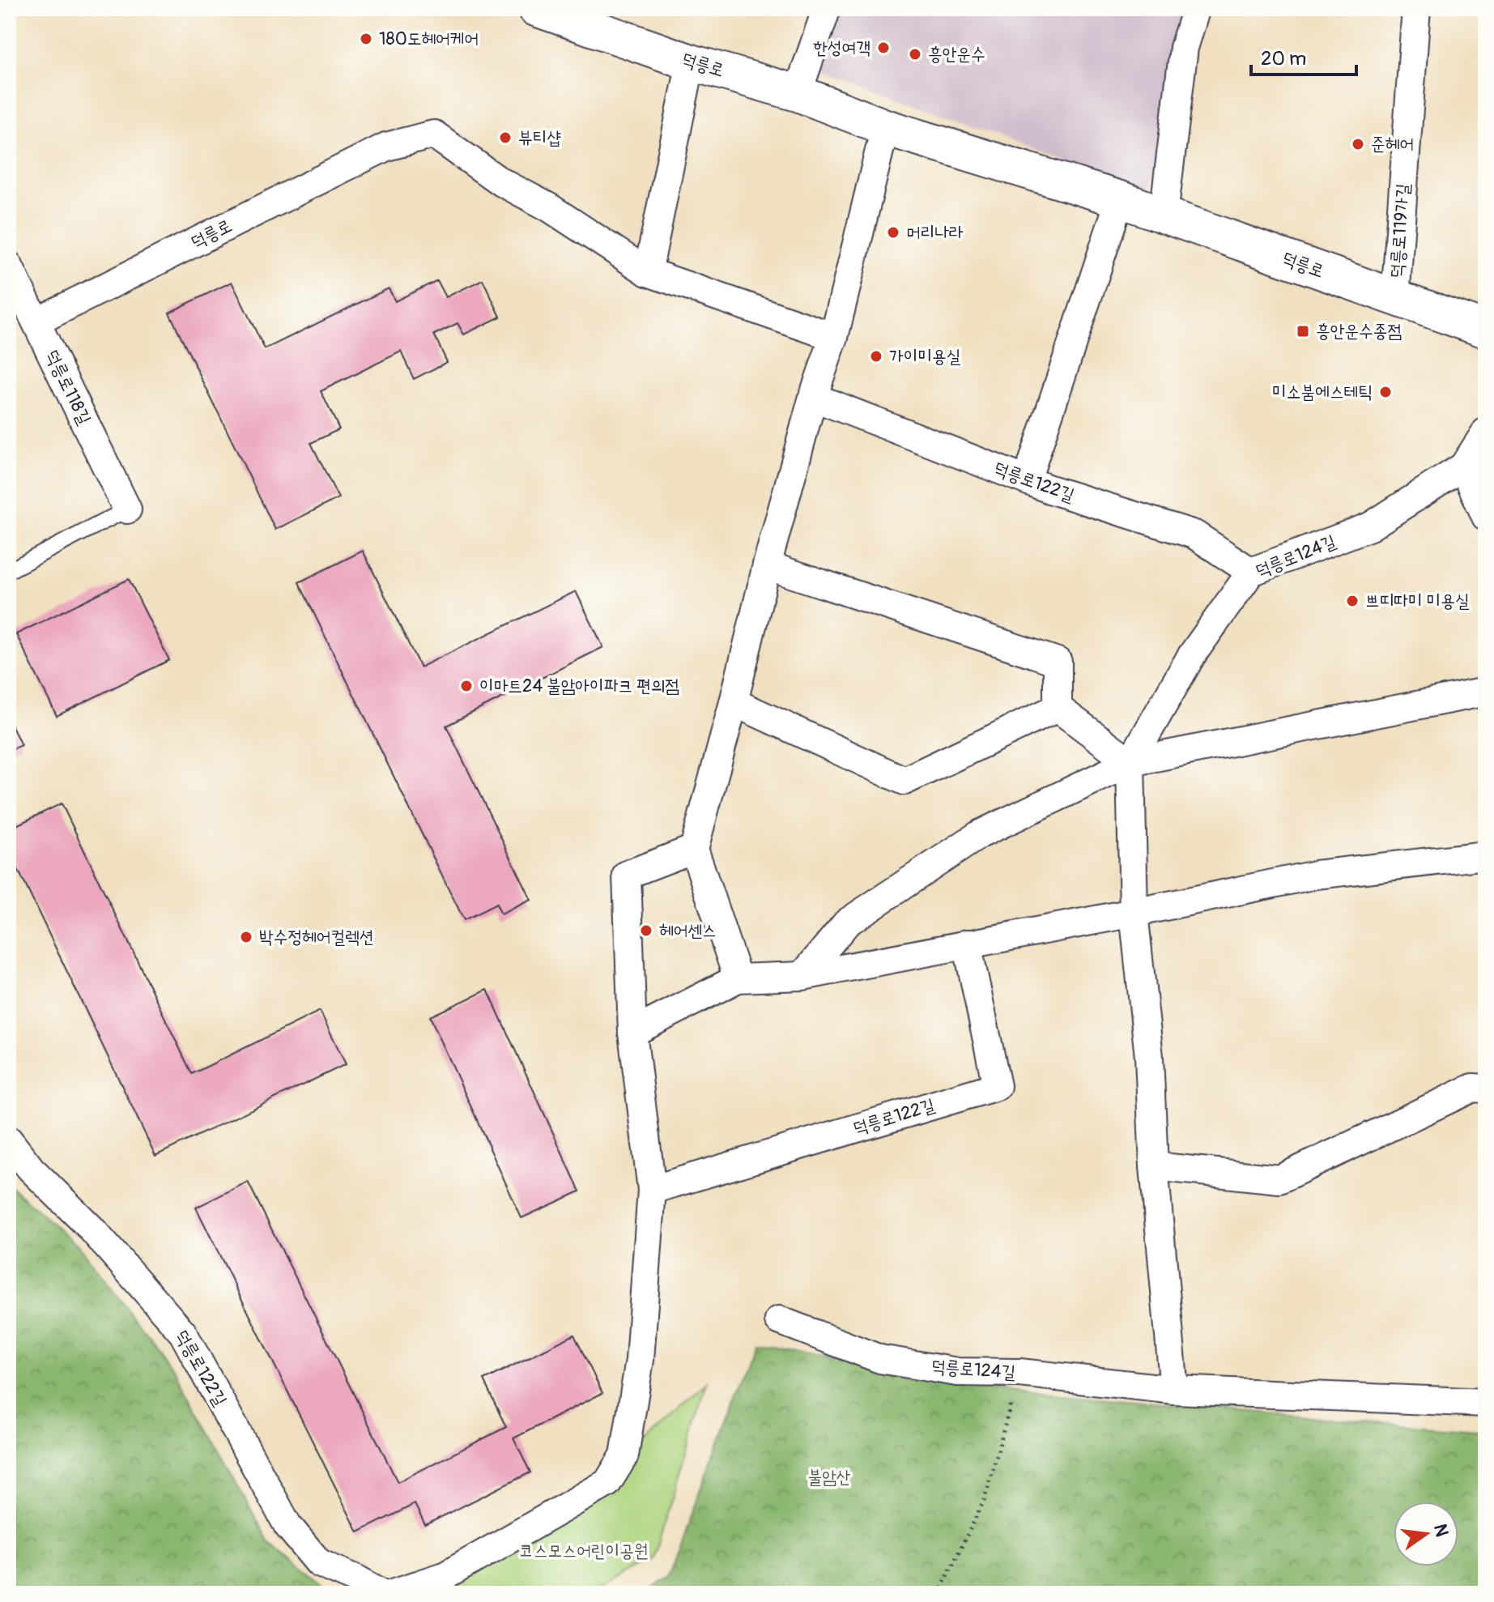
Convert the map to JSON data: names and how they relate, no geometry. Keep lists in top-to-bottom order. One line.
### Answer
{"streets":{"main road":["덕릉로"],"street":["덕릉로119가길","덕릉로118길","덕릉로122길","덕릉로124길"]},"crossings":[["덕릉로","덕릉로119가길"],["덕릉로","덕릉로118길"],["덕릉로122길","덕릉로124길"]],"parks":["불암산","코스모스어린이공원"],"places":{"other":["180도헤어케어","한성여객","흥안운수","뷰티샵","준헤어","머리나라","가이미용실","미소붐에스테틱","쁘띠따미 미용실","이마트24 불암아이파크 편의점","헤어센스","박수정헤어컬렉션"],"transit":["흥안운수종점"]},"scale_bar":"20 m","north":"right"}
